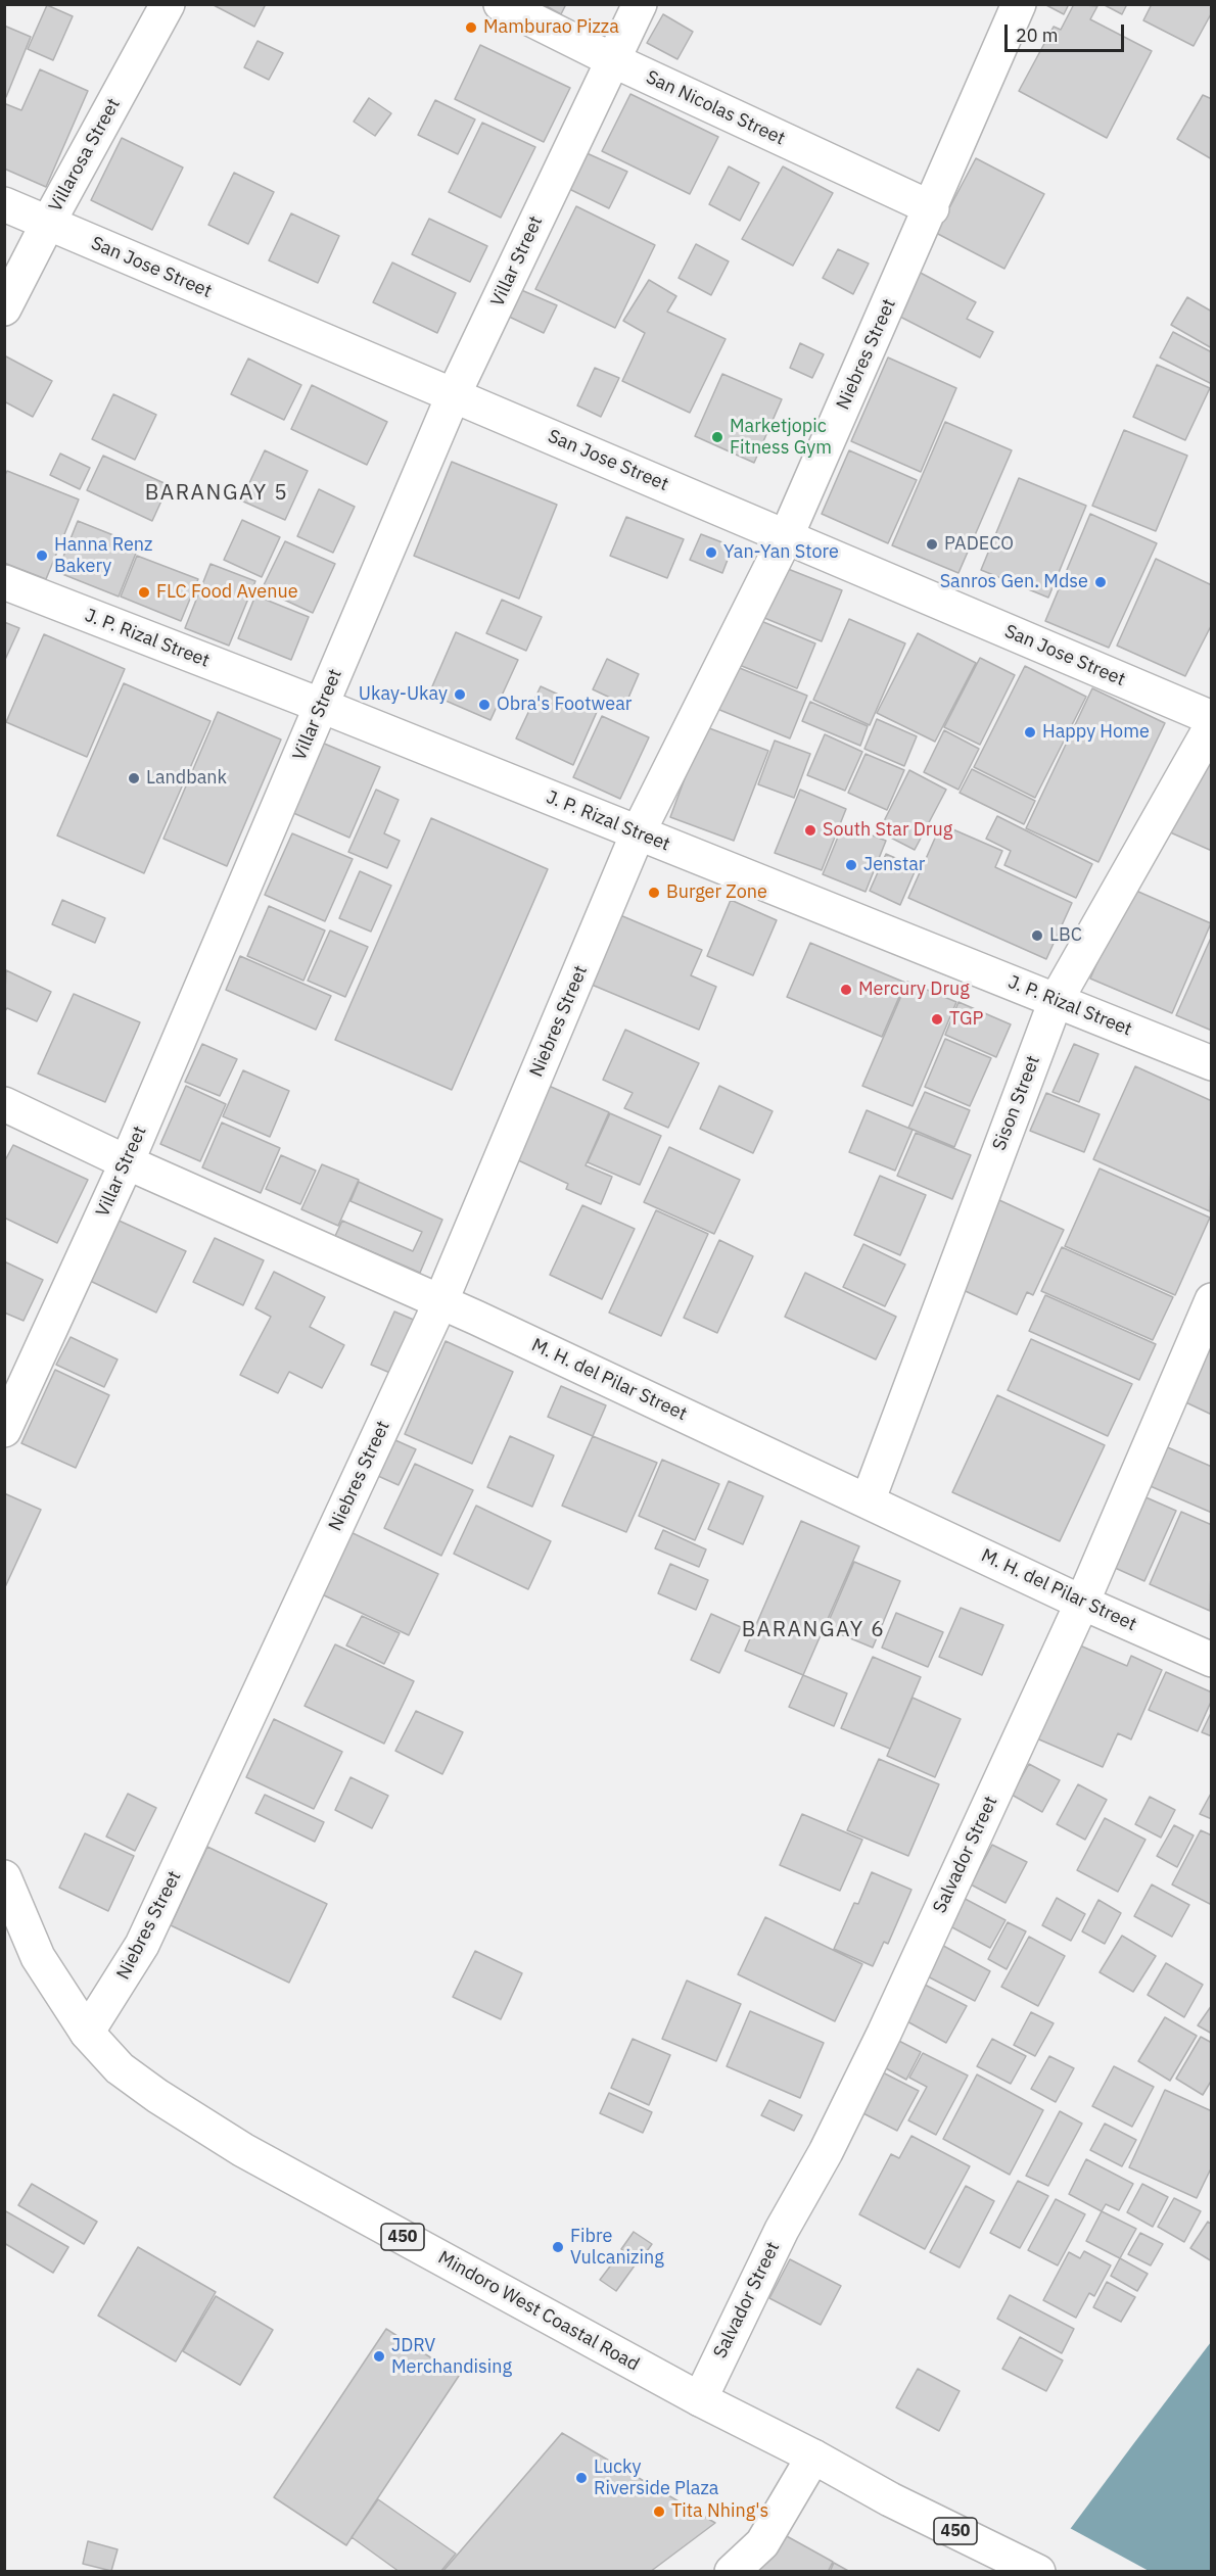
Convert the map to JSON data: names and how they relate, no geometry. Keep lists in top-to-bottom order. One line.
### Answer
{"streets":{"street":["San Nicolas Street","Villarosa Street","Villar Street","San Jose Street","Niebres Street","J. P. Rizal Street","Sison Street","M. H. del Pilar Street","Salvador Street","450","Mindoro West Coastal Road"]},"crossings":[["San Nicolas Street","Villar Street"],["San Nicolas Street","Niebres Street"],["Villarosa Street","San Jose Street"],["Villar Street","San Jose Street"],["Villar Street","J. P. Rizal Street"],["Villar Street","M. H. del Pilar Street"],["San Jose Street","Niebres Street"],["Niebres Street","J. P. Rizal Street"],["Niebres Street","M. H. del Pilar Street"],["Niebres Street","Mindoro West Coastal Road"],["J. P. Rizal Street","Sison Street"],["Sison Street","M. H. del Pilar Street"],["M. H. del Pilar Street","Salvador Street"],["Salvador Street","Mindoro West Coastal Road"]],"districts":["BARANGAY 5","BARANGAY 6"],"places":["Mamburao Pizza","Marketjopic Fitness Gym","PADECO","Yan-Yan Store","Hanna Renz Bakery","Sanros Gen. Mdse","FLC Food Avenue","Ukay-Ukay","Obra's Footwear","Happy Home","Landbank","South Star Drug","Jenstar","Burger Zone","LBC","Mercury Drug","TGP","Fibre Vulcanizing","JDRV Merchandising","Lucky Riverside Plaza","Tita Nhing's"],"scale_bar":"20 m"}
